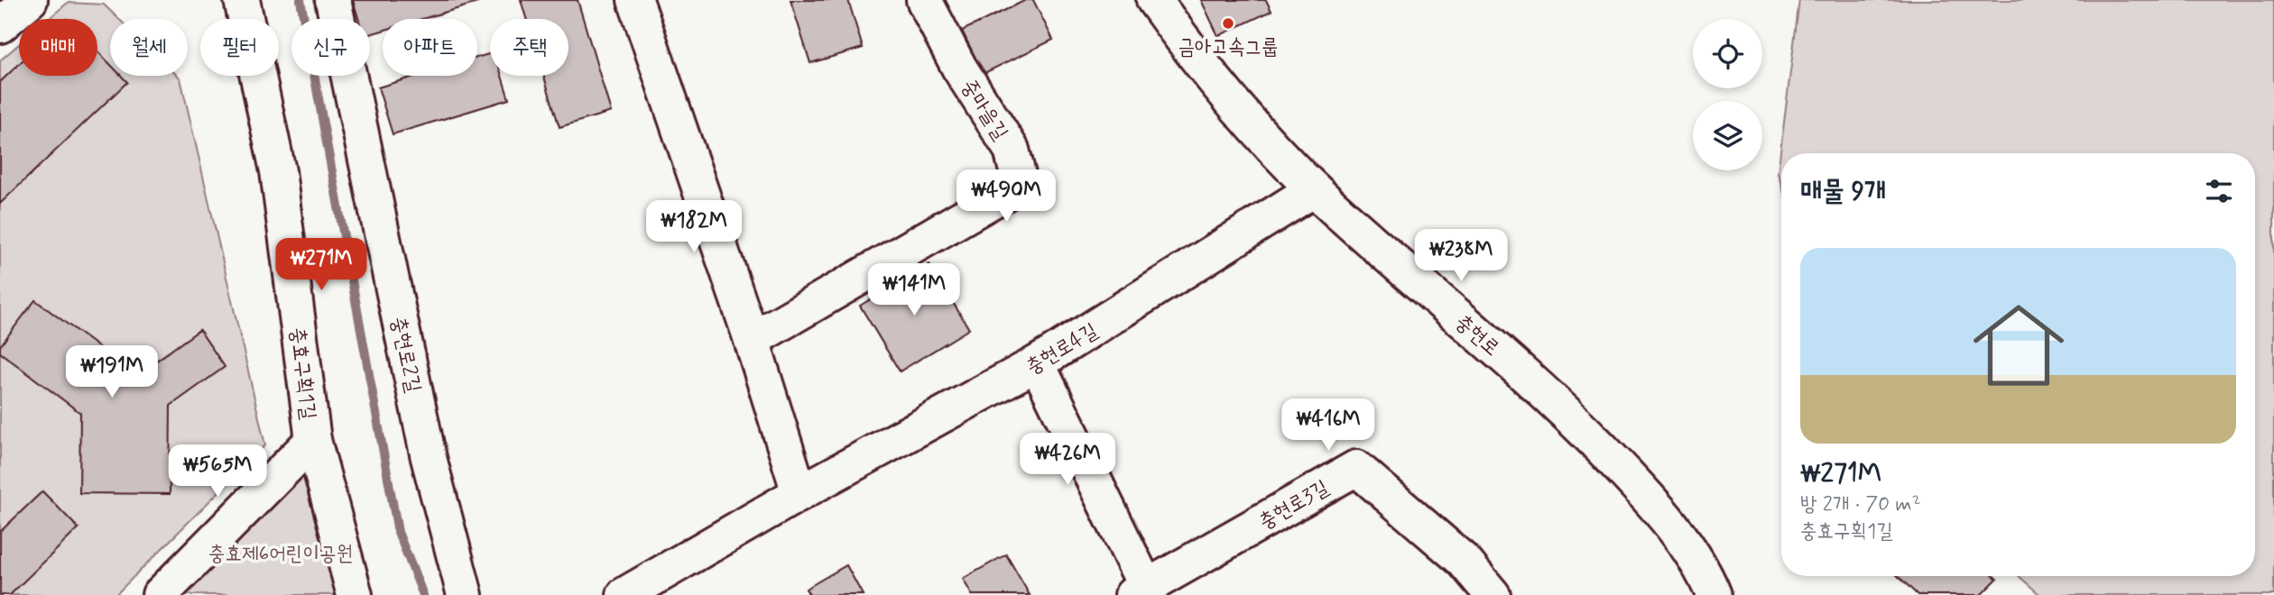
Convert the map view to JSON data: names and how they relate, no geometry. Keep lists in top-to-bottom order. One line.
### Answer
{"streets":{"street":["중마을길","충현로","충현로4길","충현로2길","충효구획1길","충현로3길"]},"crossings":[["충현로","충현로4길"]],"parks":["충효제6어린이공원"],"places":["금아고속그룹"],"page":{"chip":["매매","월세","필터","신규","아파트","주택"],"heading":"매물 9개","price":["₩490M","₩182M","₩238M","₩271M","₩141M","₩191M","₩416M","₩426M","₩565M"],"list":[{"name":"₩271M","note":"방 2개 · 70 m² · 충효구획1길"}]}}
